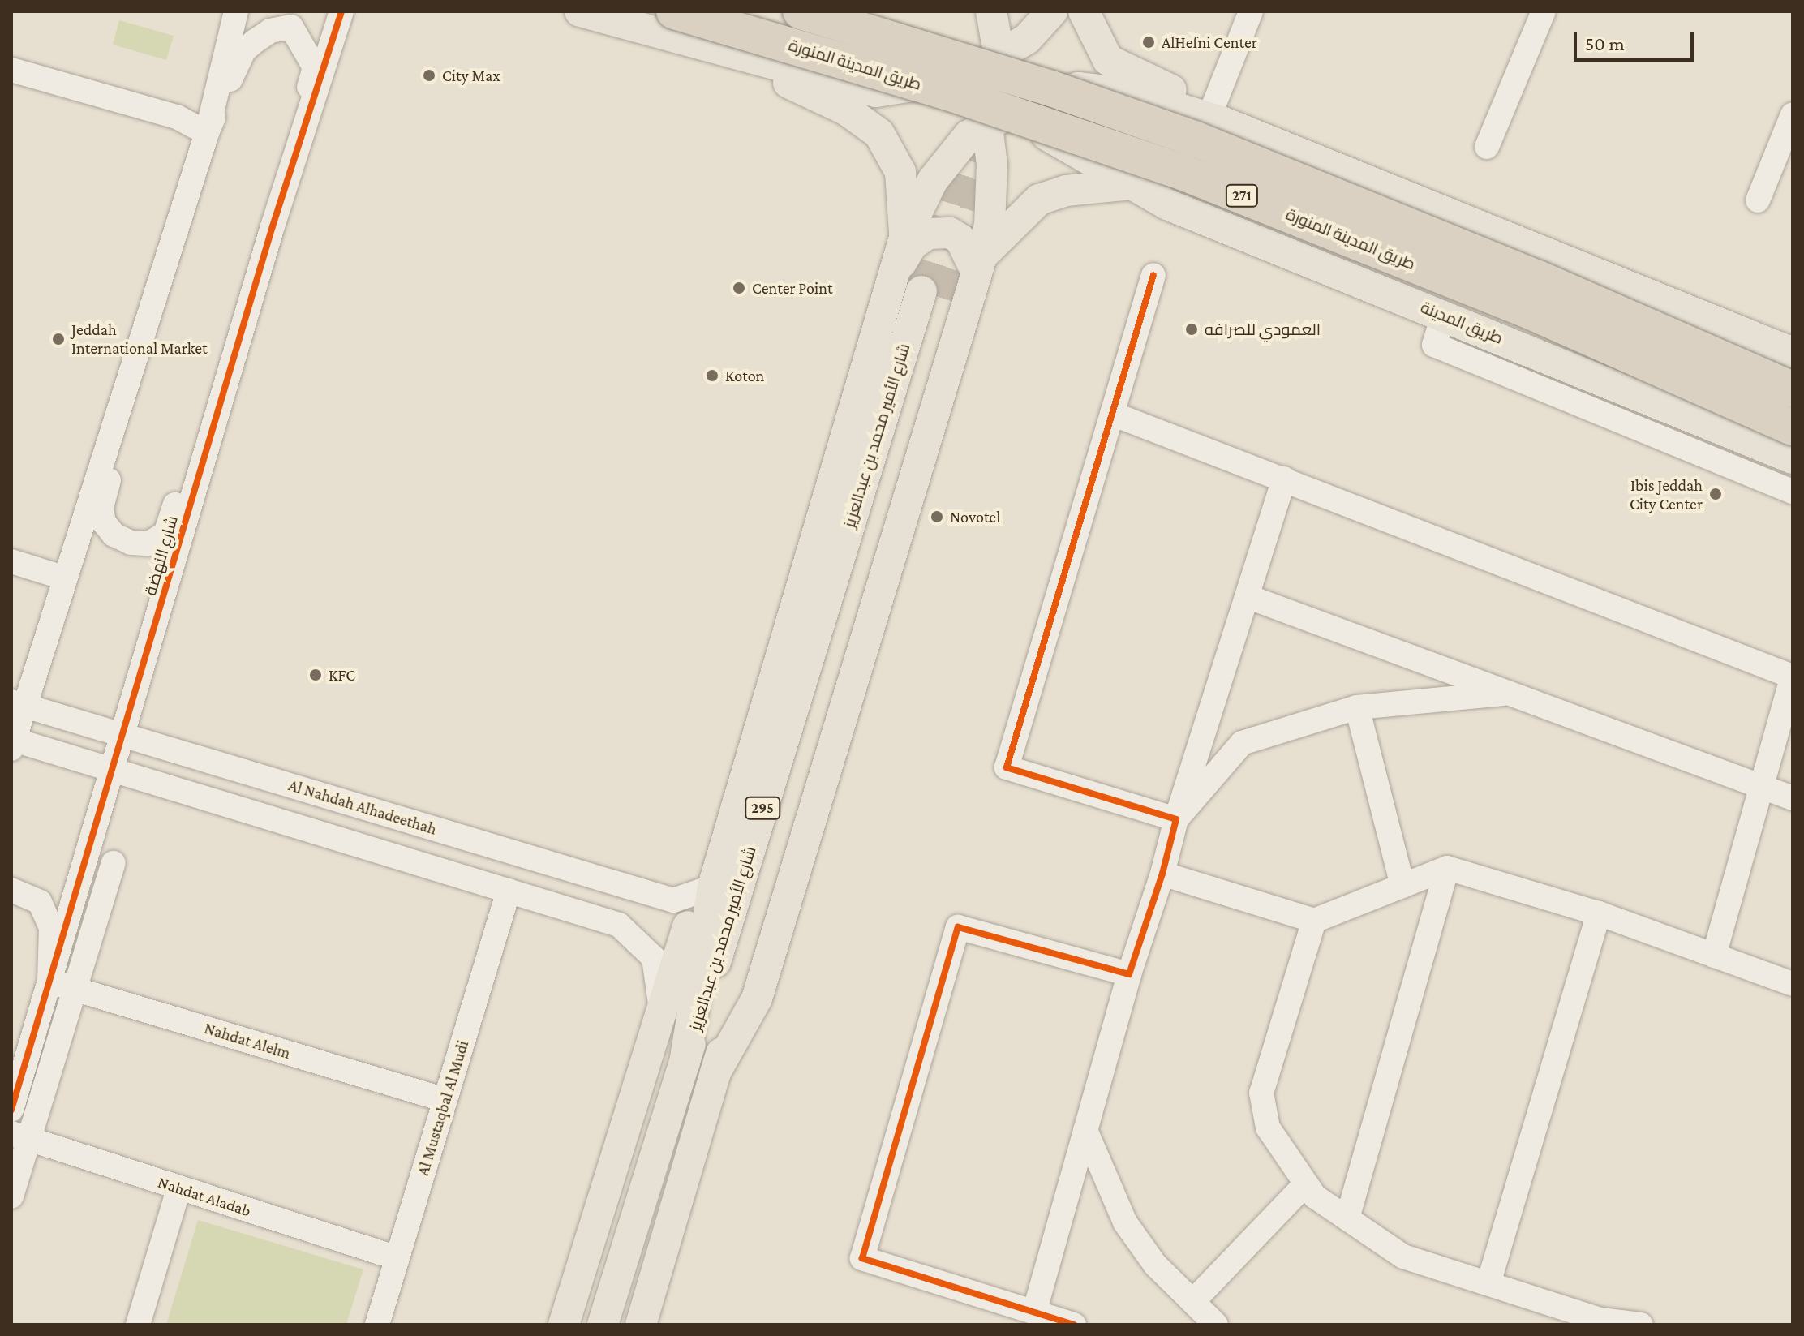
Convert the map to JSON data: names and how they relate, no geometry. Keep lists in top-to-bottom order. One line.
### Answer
{"streets":{"highway":["طريق المدينة المنورة","271"],"main road":["طريق المدينة","شارع الأمير محمد بن عبدالعزيز","295"],"street":["شارع النهضة","Al Nahdah Alhadeethah","Nahdat Alelm","Al Mustaqbal Al Mudi","Nahdat Aladab"]},"crossings":[["شارع النهضة","Al Nahdah Alhadeethah"],["شارع النهضة","Nahdat Alelm"],["Nahdat Alelm","Al Mustaqbal Al Mudi"],["Al Mustaqbal Al Mudi","Nahdat Aladab"]],"places":["AlHefni Center","City Max","Center Point","العمودي للصرافه","Jeddah International Market","Koton","Ibis Jeddah City Center","Novotel","KFC"],"scale_bar":"50 m"}
